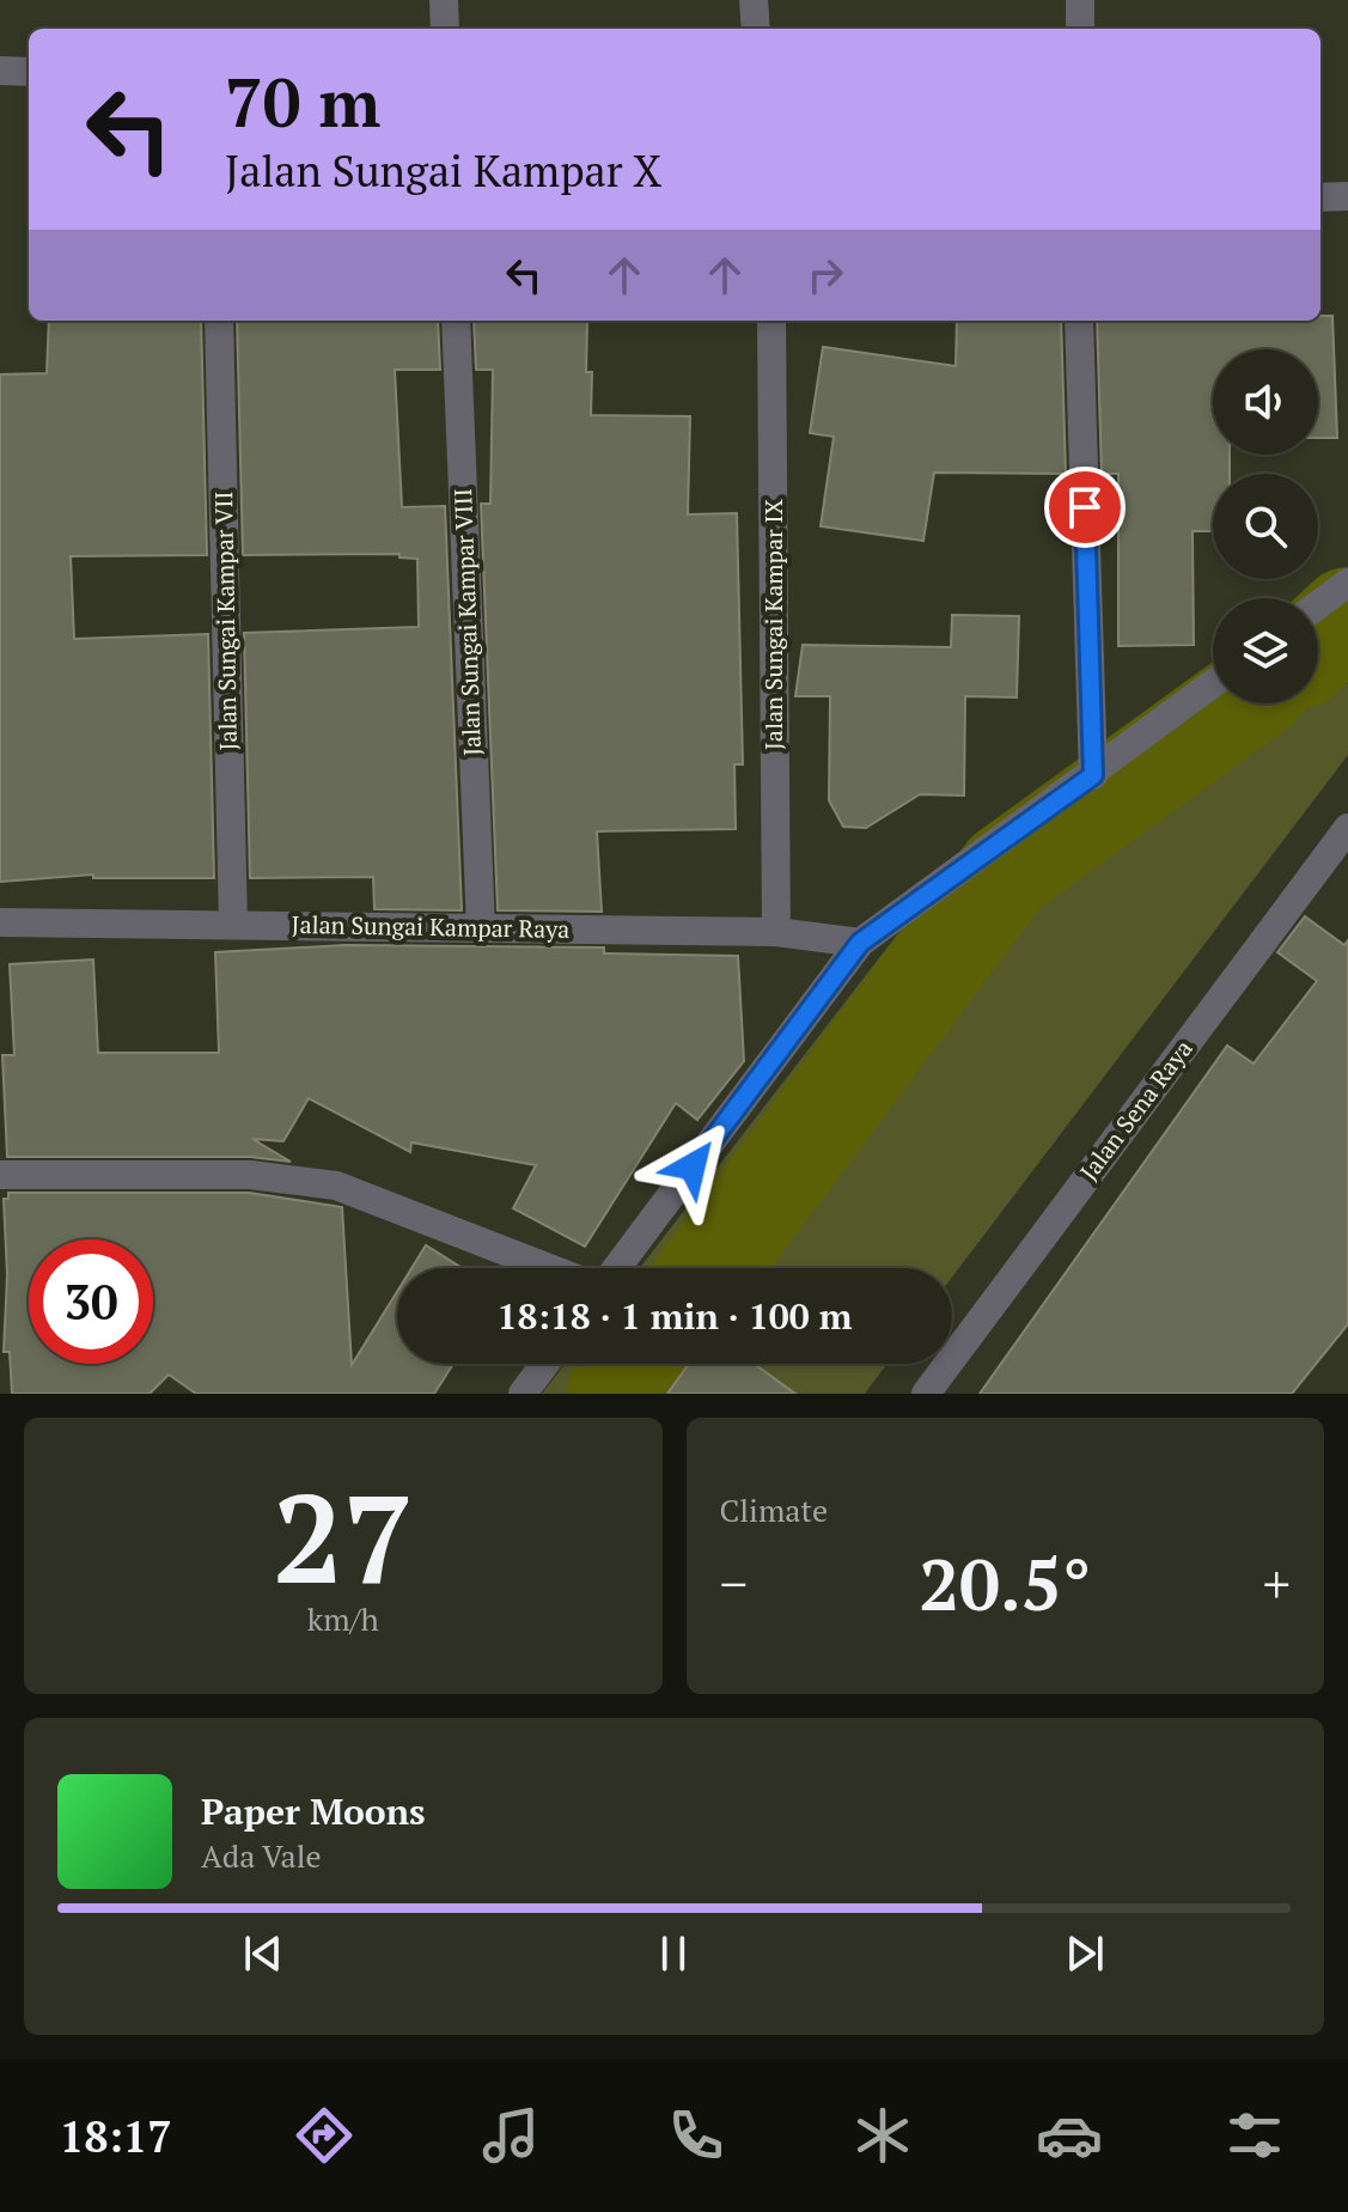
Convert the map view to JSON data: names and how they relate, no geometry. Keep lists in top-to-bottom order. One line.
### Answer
{"streets":{"street":["Jalan Sungai Kampar VII","Jalan Sungai Kampar VIII","Jalan Sungai Kampar IX","Jalan Sungai Kampar Raya","Jalan Sena Raya"]},"crossings":[["Jalan Sungai Kampar VII","Jalan Sungai Kampar Raya"],["Jalan Sungai Kampar VIII","Jalan Sungai Kampar Raya"],["Jalan Sungai Kampar IX","Jalan Sungai Kampar Raya"]],"page":{"turn":["70 m","Jalan Sungai Kampar X"],"limit":"30","trip":"18:18 · 1 min · 100 m","tile":[["27","km/h"],"Climate"],"heat":["−","20.5°","+"],"song":["Paper Moons","Ada Vale"],"tabs":"18:17"}}
